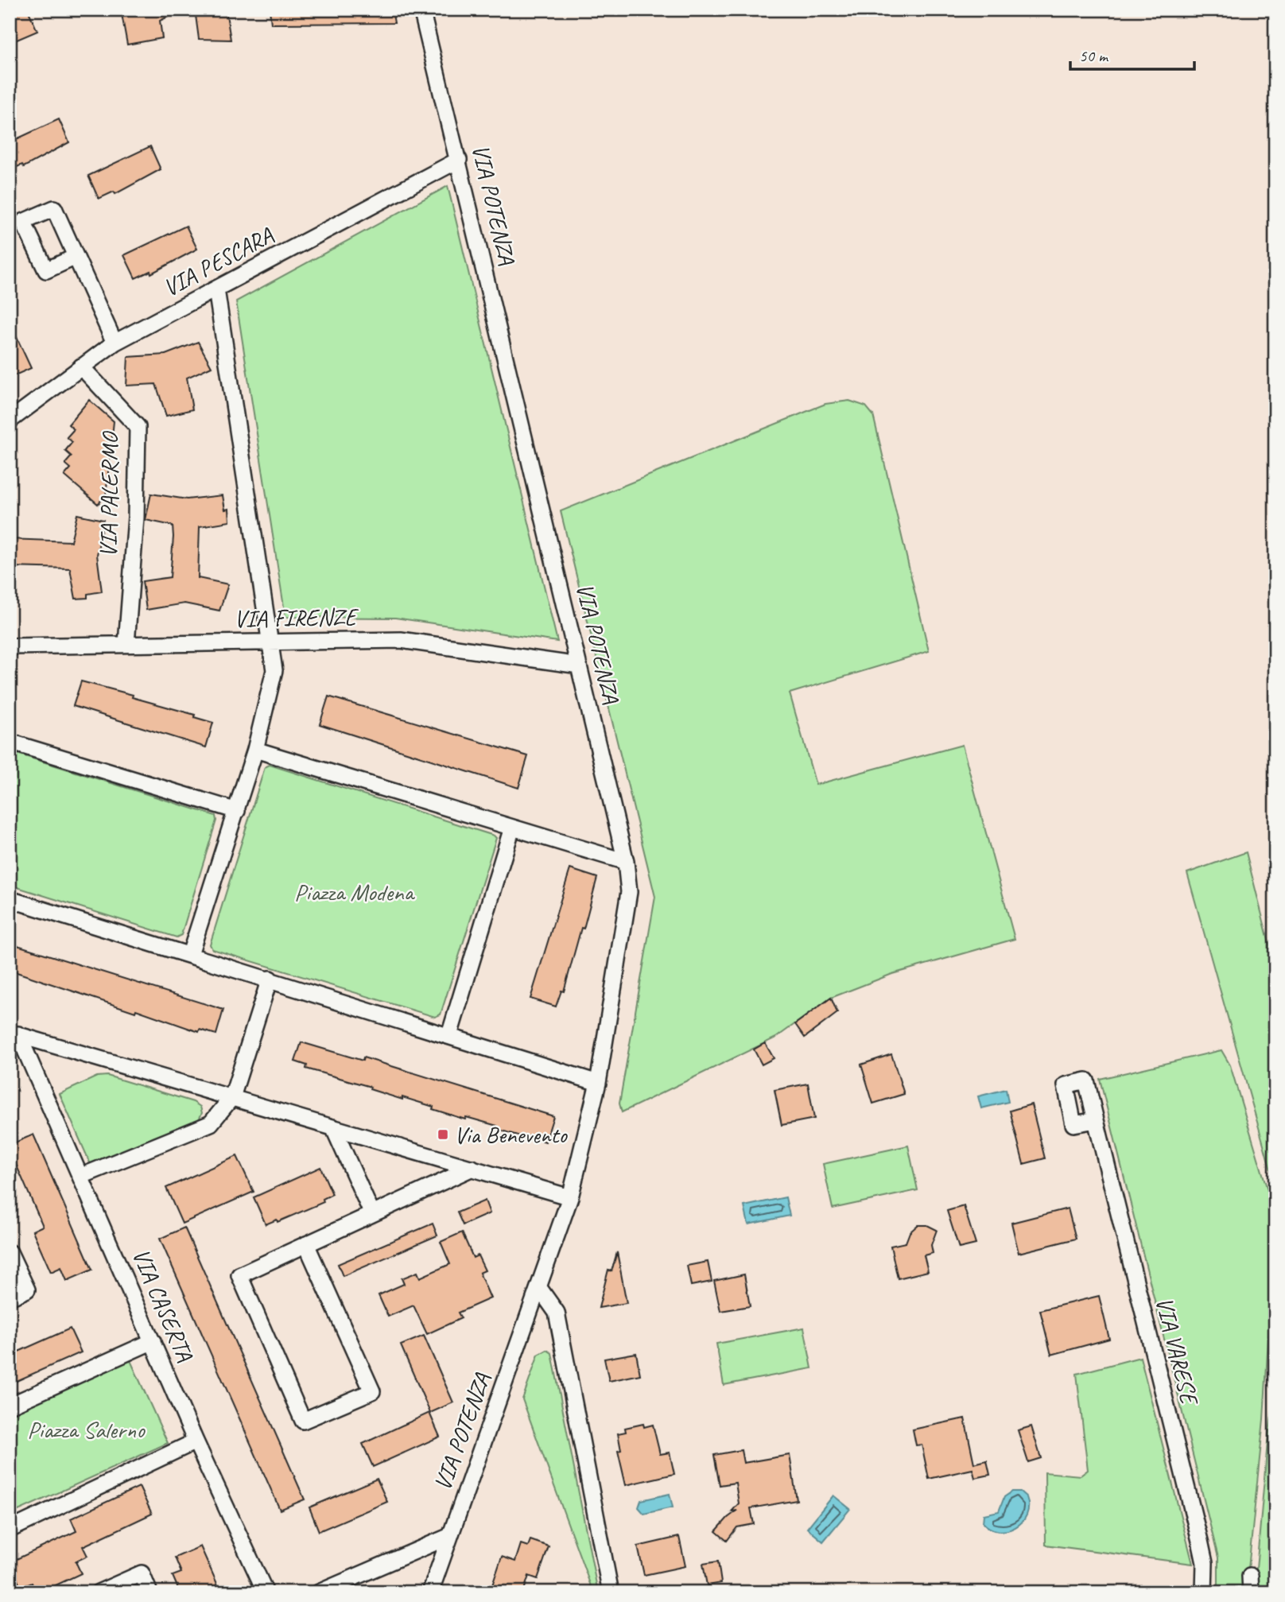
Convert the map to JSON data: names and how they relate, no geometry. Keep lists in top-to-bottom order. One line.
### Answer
{"streets":{"street":["VIA POTENZA","VIA PESCARA","VIA PALERMO","VIA FIRENZE","VIA CASERTA","VIA VARESE"]},"crossings":[["VIA POTENZA","VIA PESCARA"],["VIA POTENZA","VIA FIRENZE"],["VIA PESCARA","VIA PALERMO"],["VIA PALERMO","VIA FIRENZE"]],"parks":["Piazza Modena","Piazza Salerno"],"places":{"transit":["Via Benevento"]},"scale_bar":"50 m"}
